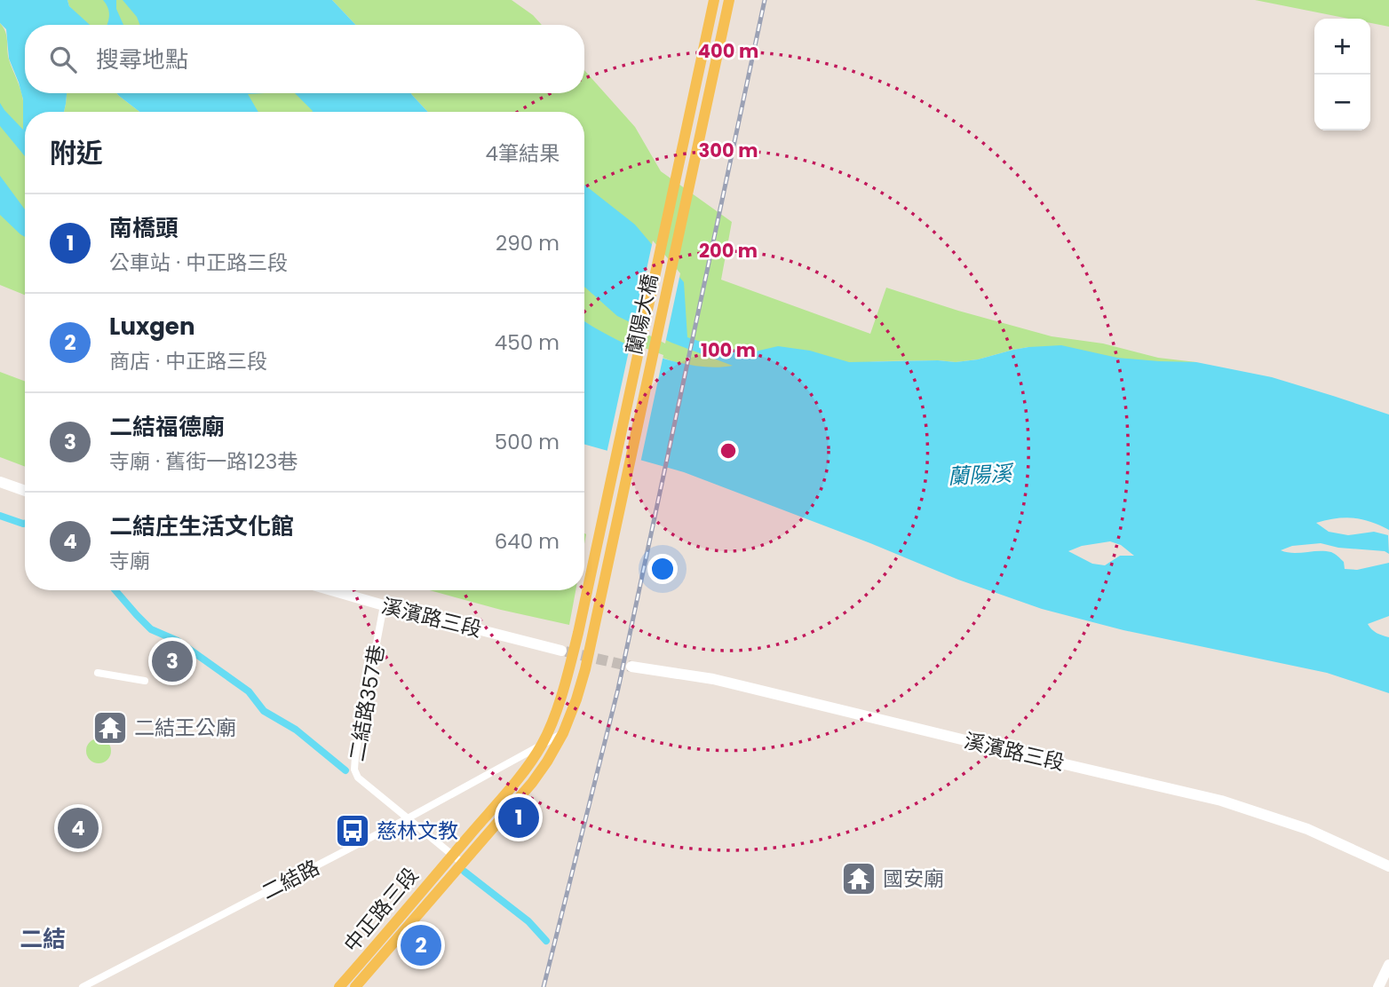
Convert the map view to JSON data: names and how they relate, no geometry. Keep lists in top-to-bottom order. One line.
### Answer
{"streets":{"main road":["蘭陽大橋","中正路三段"],"street":["溪濱路三段","二結路357巷","二結路"]},"crossings":[["蘭陽大橋","中正路三段"],["溪濱路三段","二結路357巷"],["二結路357巷","二結路"],["二結路357巷","中正路三段"],["二結路","中正路三段"]],"districts":["二結"],"water":["蘭陽溪"],"places":{"temple":["二結王公廟","國安廟"],"bus stop":["慈林文教"]},"page":{"map_buttons":["+","−"],"search":"搜尋地點","heading":["附近","4筆結果"],"list":[{"mark":"1","name":"南橋頭","note":"公車站 · 中正路三段","value":"290 m"},{"mark":"2","name":"Luxgen","note":"商店 · 中正路三段","value":"450 m"},{"mark":"3","name":"二結福德廟","note":"寺廟 · 舊街一路123巷","value":"500 m"},{"mark":"4","name":"二結庄生活文化館","note":"寺廟","value":"640 m"}],"pins":["3","1","4","2"]},"rings":["400 m","300 m","200 m","100 m"]}
